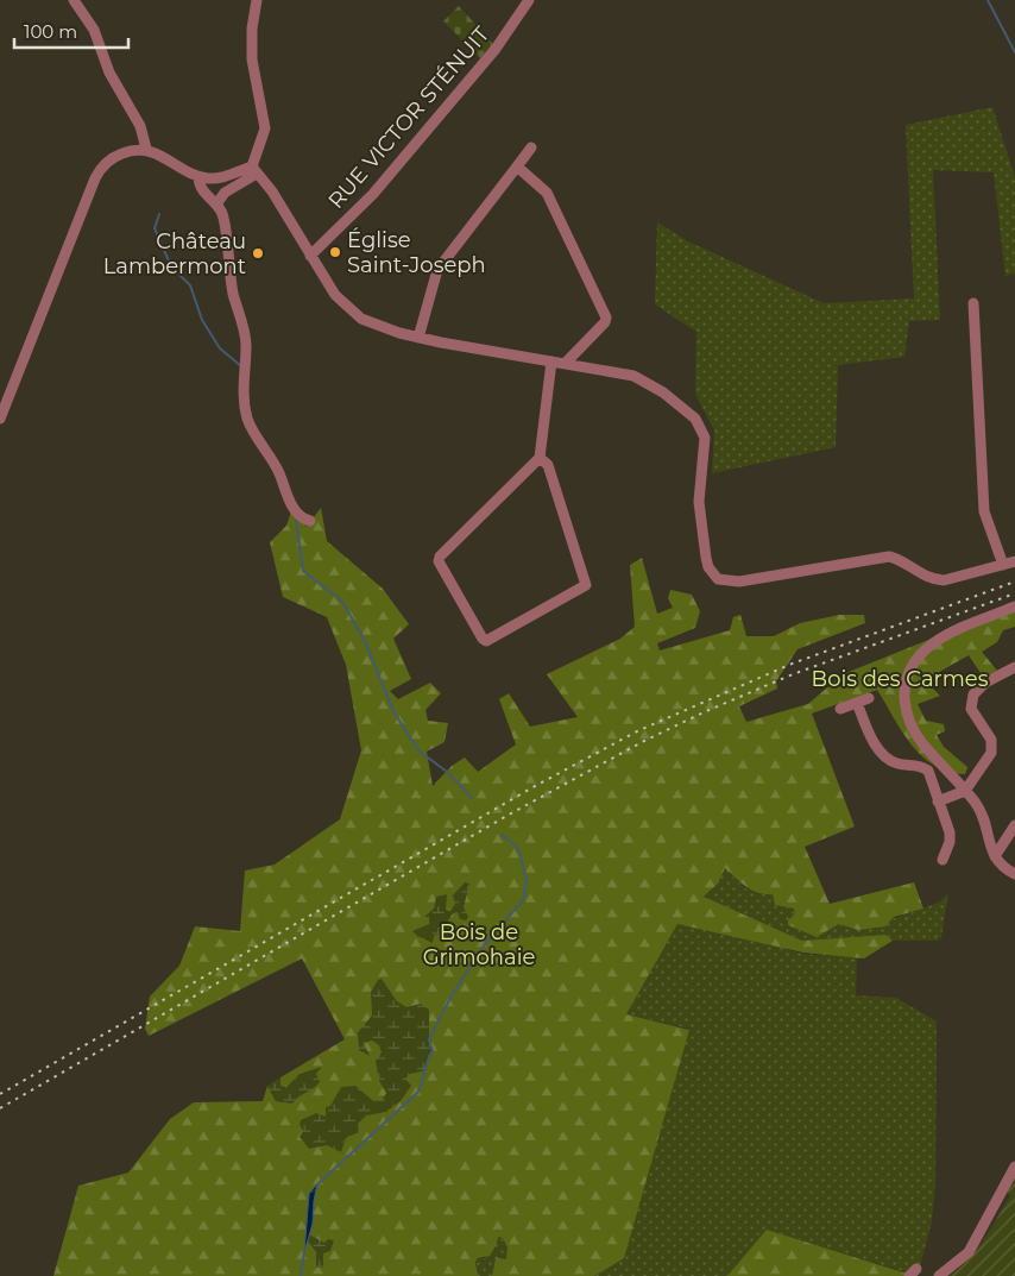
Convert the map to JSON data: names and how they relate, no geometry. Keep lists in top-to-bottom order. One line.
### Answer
{"streets":{"street":["RUE VICTOR STÉNUIT"]},"parks":["Bois des Carmes","Bois de Grimohaie"],"places":["Église Saint-Joseph","Château Lambermont"],"scale_bar":"100 m"}
